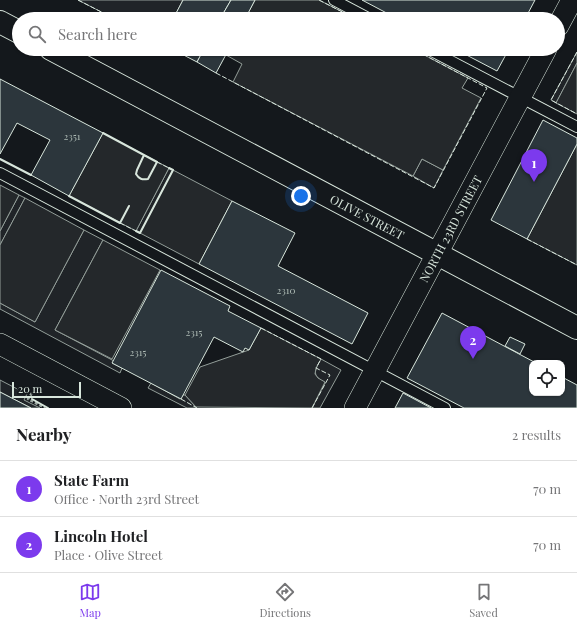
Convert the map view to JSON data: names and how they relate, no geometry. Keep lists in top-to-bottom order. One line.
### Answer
{"streets":{"main road":["OLIVE STREET"],"street":["NORTH 23RD STREET"]},"crossings":[["OLIVE STREET","NORTH 23RD STREET"]],"house_numbers":["2351","2310","2315","2315"],"scale_bar":"20 m","page":{"search":"Search here","pins":["1","2"],"scale":"20 m","heading":["Nearby","2 results"],"list":[{"mark":"1","name":"State Farm","note":"Office · North 23rd Street","value":"70 m"},{"mark":"2","name":"Lincoln Hotel","note":"Place · Olive Street","value":"70 m"}],"nav":["Map","Directions","Saved"]}}
